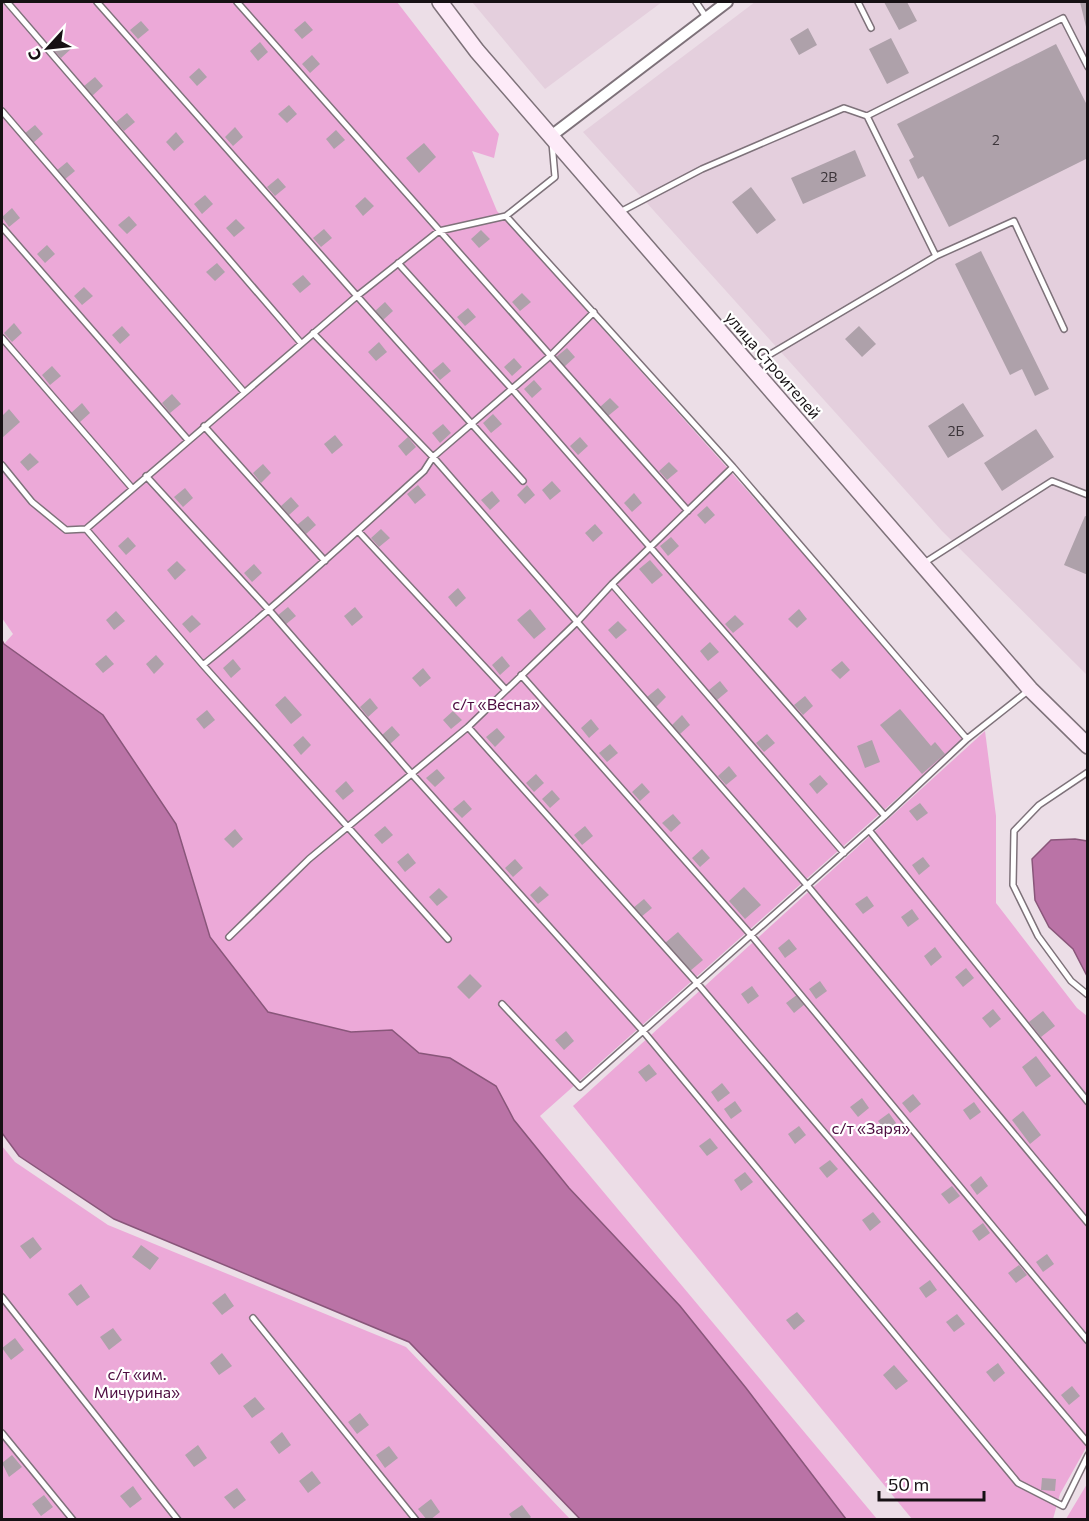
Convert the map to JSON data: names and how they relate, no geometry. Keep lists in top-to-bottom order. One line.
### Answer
{"streets":{"main road":["улица Строителей"]},"parks":["с/т «Весна»","с/т «Заря»","с/т «им. Мичурина»"],"house_numbers":["2","2В","2Б"],"scale_bar":"50 m","north":"bottom left"}
